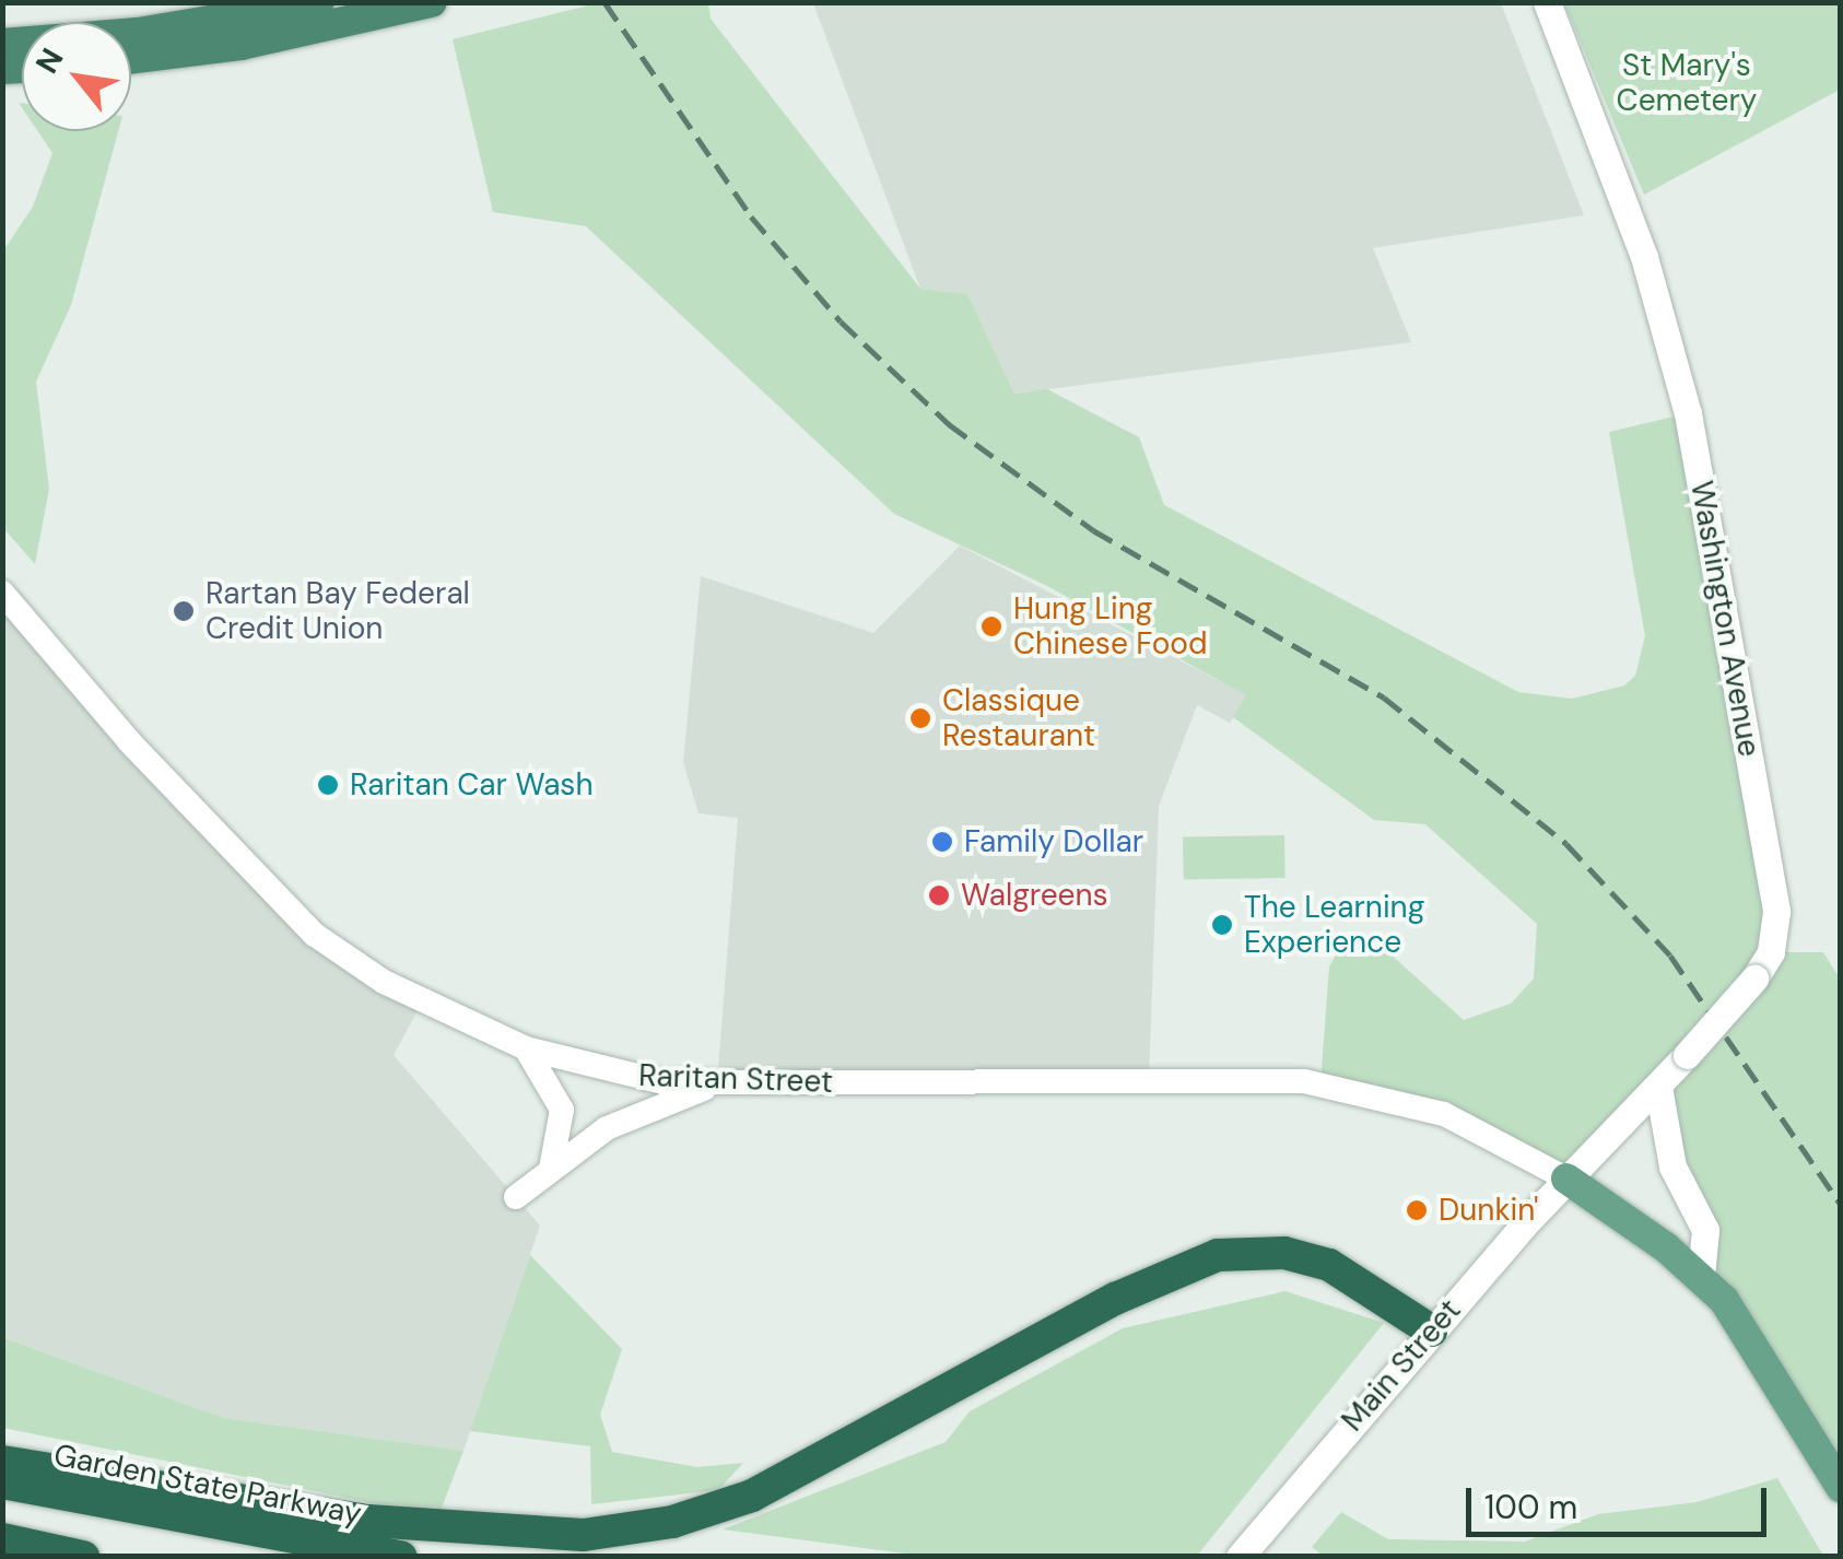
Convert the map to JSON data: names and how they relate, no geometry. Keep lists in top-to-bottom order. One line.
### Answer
{"streets":{"highway":["Garden State Parkway"],"main road":["Washington Avenue","Main Street"],"street":["Raritan Street"]},"crossings":[["Washington Avenue","Raritan Street"],["Washington Avenue","Main Street"],["Raritan Street","Main Street"]],"parks":["St Mary's Cemetery"],"places":["Rartan Bay Federal Credit Union","Hung Ling Chinese Food","Classique Restaurant","Raritan Car Wash","Family Dollar","Walgreens","The Learning Experience","Dunkin'"],"scale_bar":"100 m","north":"top left"}
